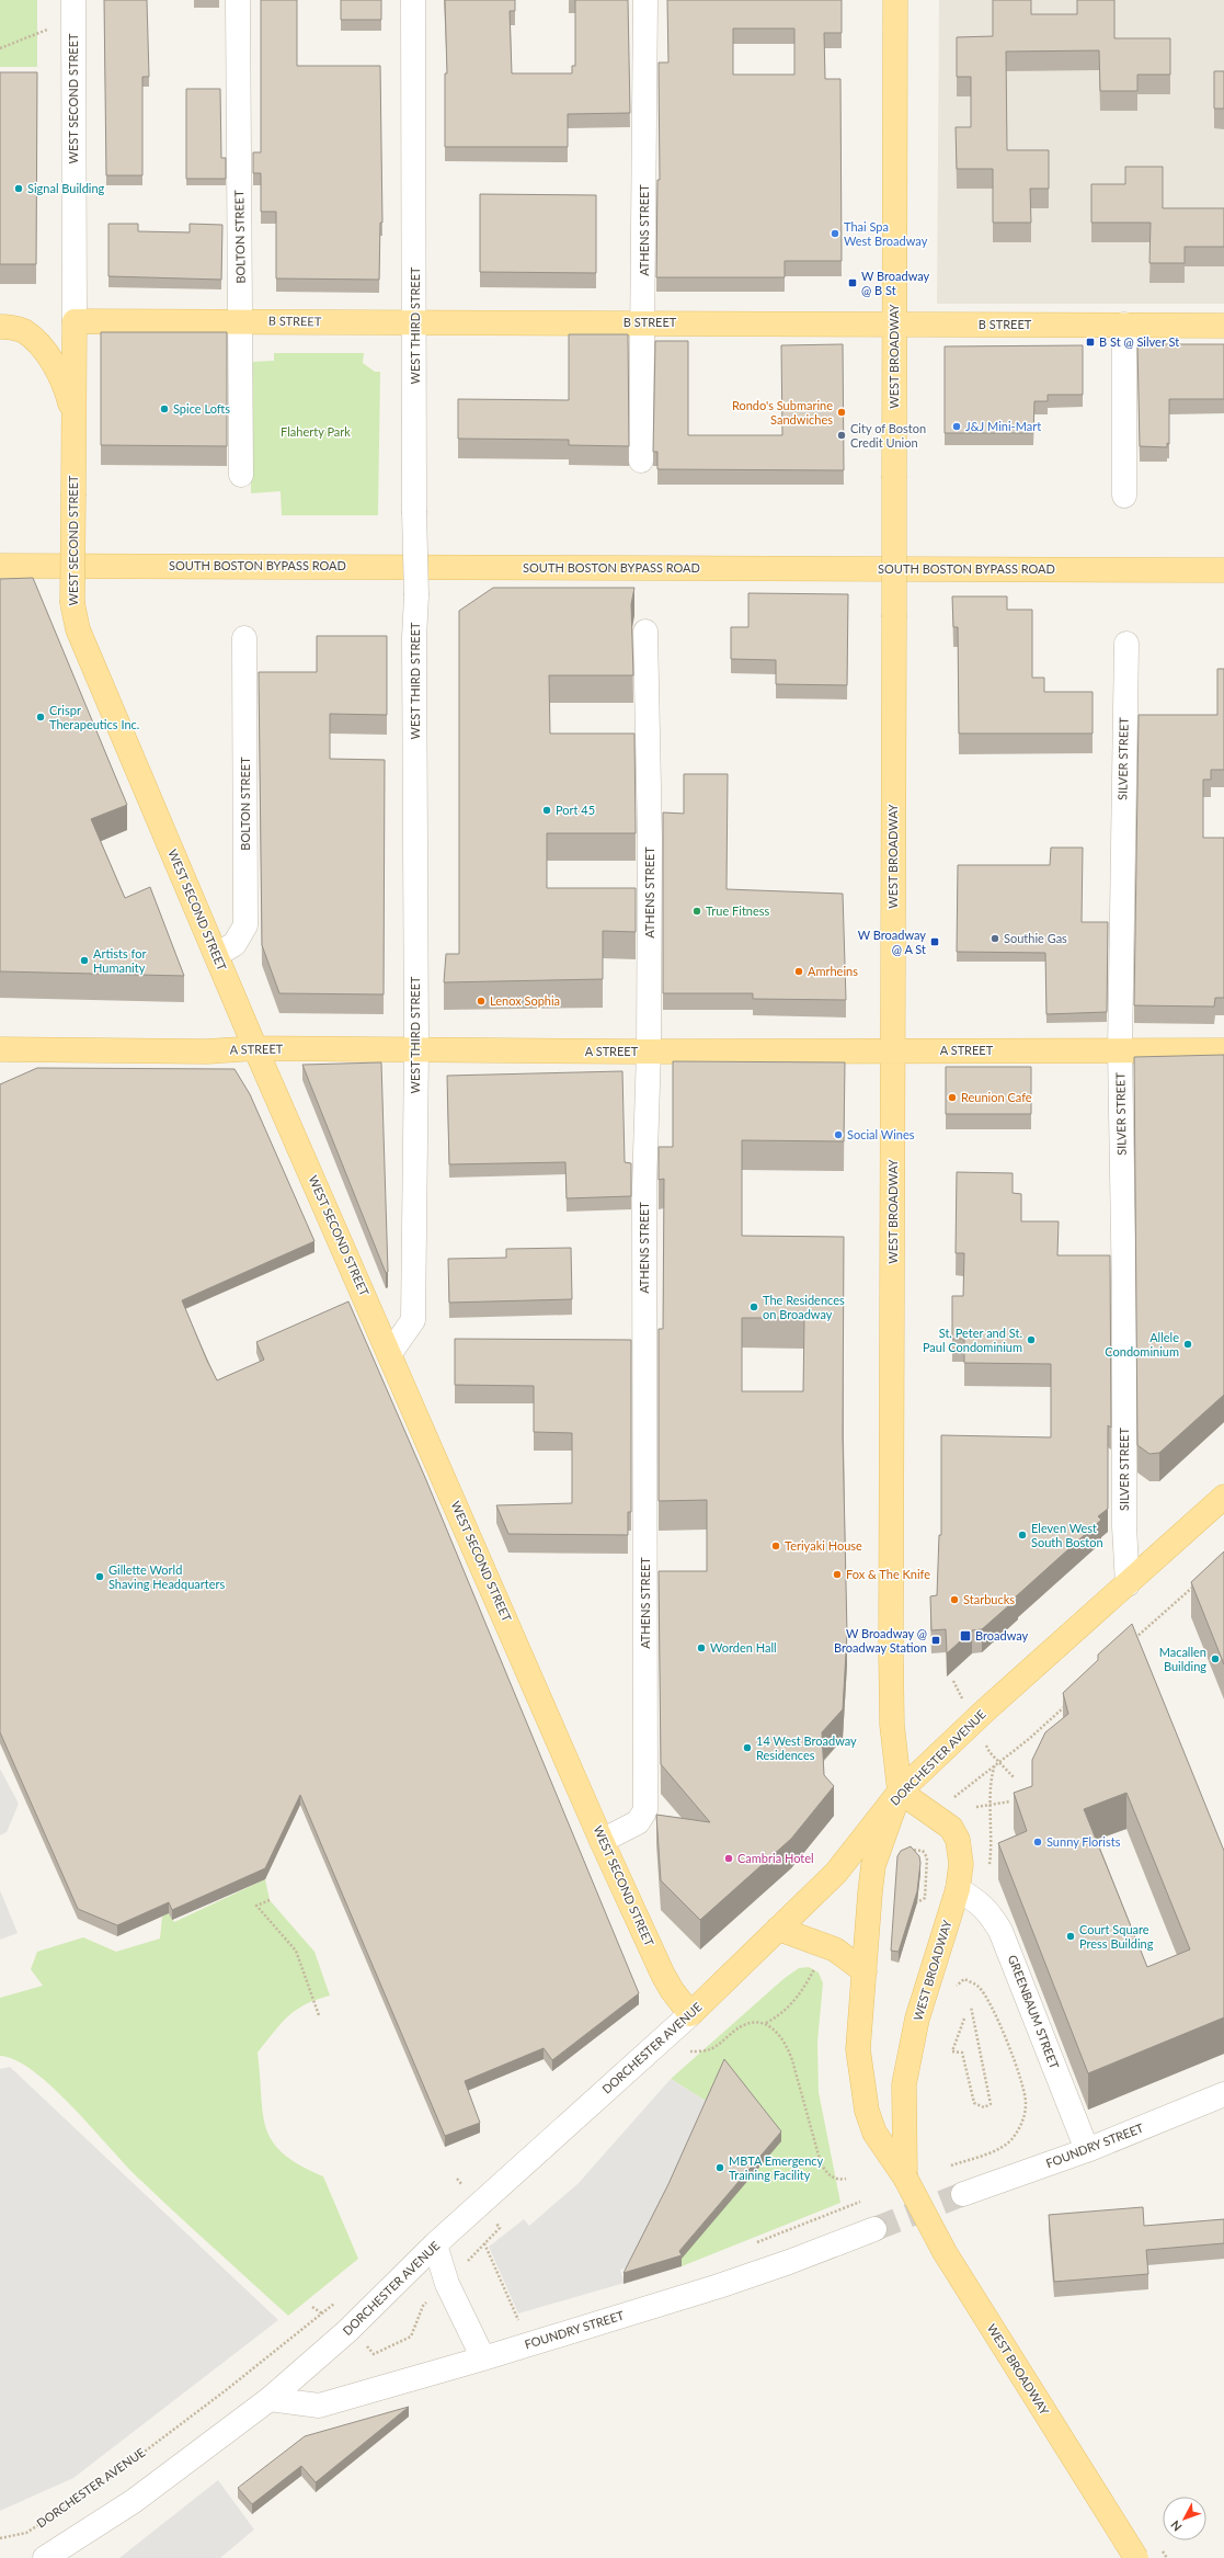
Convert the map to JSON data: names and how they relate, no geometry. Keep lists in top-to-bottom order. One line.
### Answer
{"streets":{"main road":["WEST SECOND STREET","B STREET","WEST BROADWAY","SOUTH BOSTON BYPASS ROAD","A STREET","DORCHESTER AVENUE"],"street":["ATHENS STREET","BOLTON STREET","WEST THIRD STREET","SILVER STREET","GREENBAUM STREET","FOUNDRY STREET"]},"crossings":[["WEST SECOND STREET","ATHENS STREET"],["WEST SECOND STREET","BOLTON STREET"],["WEST SECOND STREET","B STREET"],["WEST SECOND STREET","WEST THIRD STREET"],["WEST SECOND STREET","A STREET"],["WEST SECOND STREET","DORCHESTER AVENUE"],["ATHENS STREET","B STREET"],["ATHENS STREET","A STREET"],["BOLTON STREET","B STREET"],["B STREET","WEST THIRD STREET"],["B STREET","WEST BROADWAY"],["WEST THIRD STREET","A STREET"],["WEST BROADWAY","A STREET"],["WEST BROADWAY","DORCHESTER AVENUE"],["WEST BROADWAY","GREENBAUM STREET"],["SILVER STREET","A STREET"],["SILVER STREET","DORCHESTER AVENUE"],["DORCHESTER AVENUE","FOUNDRY STREET"],["GREENBAUM STREET","FOUNDRY STREET"]],"parks":["Flaherty Park"],"places":{"other":["Signal Building","Thai Spa West Broadway","Spice Lofts","Rondo's Submarine Sandwiches","J&J Mini-Mart","City of Boston Credit Union","Crispr Therapeutics Inc.","Port 45","True Fitness","Southie Gas","Artists for Humanity","Amrheins","Lenox Sophia","Reunion Cafe","Social Wines","The Residences on Broadway","St. Peter and St. Paul Condominium","Allele Condominium","Eleven West South Boston","Teriyaki House","Fox & The Knife","Gillette World Shaving Headquarters","Starbucks","Worden Hall","Macallen Building","14 West Broadway Residences","Sunny Florists","Cambria Hotel","Court Square Press Building","MBTA Emergency Training Facility"],"transit":["W Broadway @ B St","B St @ Silver St","W Broadway @ A St","Broadway","W Broadway @ Broadway Station"]},"north":"bottom left"}
